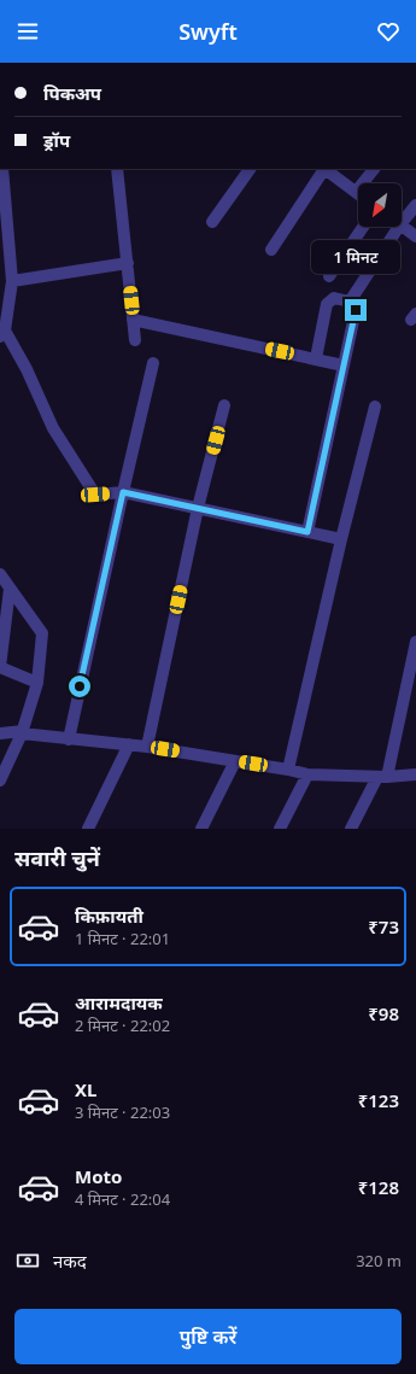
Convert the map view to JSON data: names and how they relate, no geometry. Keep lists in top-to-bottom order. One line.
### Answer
{"north":"bottom left","page":{"header":"Swyft","banner":["पिकअप","ड्रॉप"],"bubble":"1 मिनट","heading":"सवारी चुनें","list":[{"name":"किफ़ायती","note":"1 मिनट · 22:01","value":"₹73"},{"name":"आरामदायक","note":"2 मिनट · 22:02","value":"₹98"},{"name":"XL","note":"3 मिनट · 22:03","value":"₹123"},{"name":"Moto","note":"4 मिनट · 22:04","value":"₹128"}],"pay":["नकद","320 m"],"buttons":"पुष्टि करें"}}
